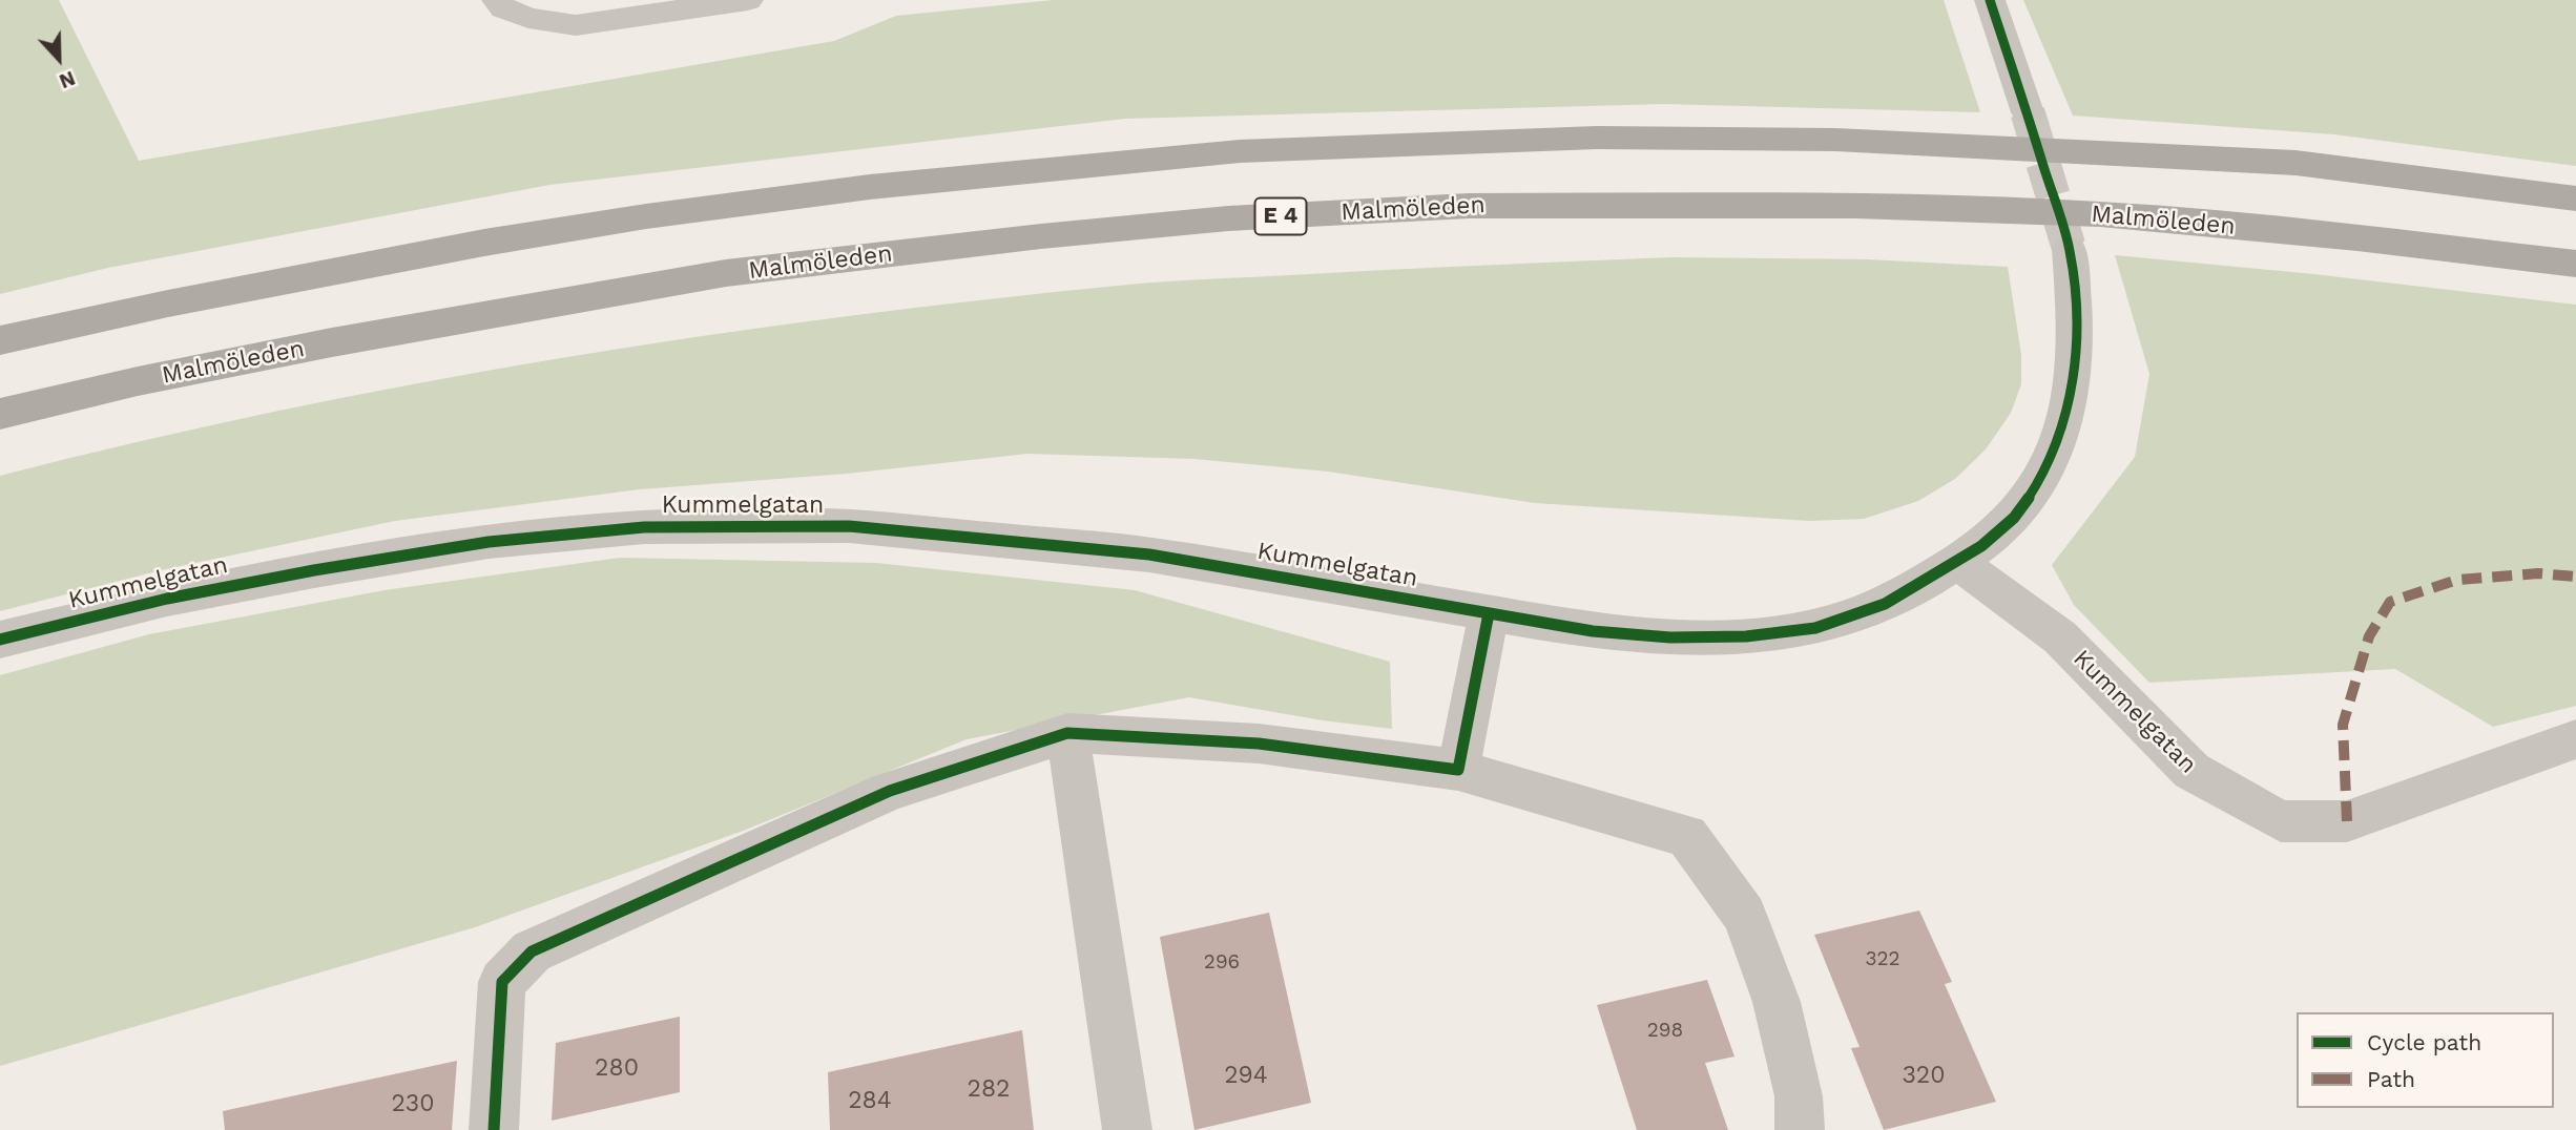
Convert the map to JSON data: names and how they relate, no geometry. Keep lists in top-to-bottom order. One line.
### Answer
{"streets":{"highway":["Malmöleden","E 4"],"street":["Kummelgatan"]},"house_numbers":["322","296","298","280","294","320","282","284","230"],"legend":["Cycle path","Path"],"north":"bottom"}
